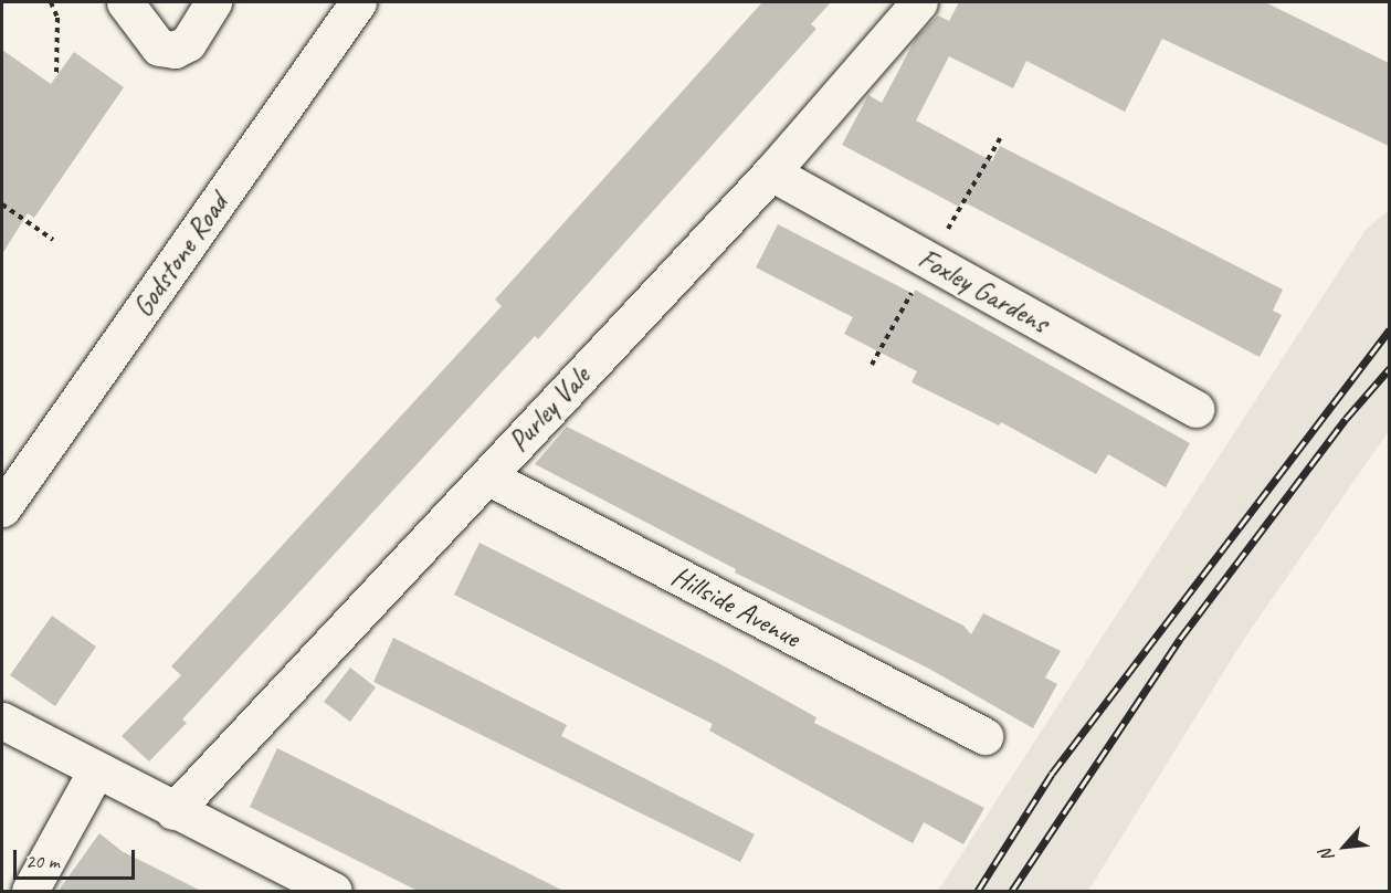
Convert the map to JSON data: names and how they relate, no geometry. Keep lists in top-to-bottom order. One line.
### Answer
{"streets":{"main road":["Godstone Road","Foxley Gardens","Purley Vale","Hillside Avenue"]},"crossings":[["Foxley Gardens","Purley Vale"],["Purley Vale","Hillside Avenue"]],"scale_bar":"20 m","north":"bottom left"}
